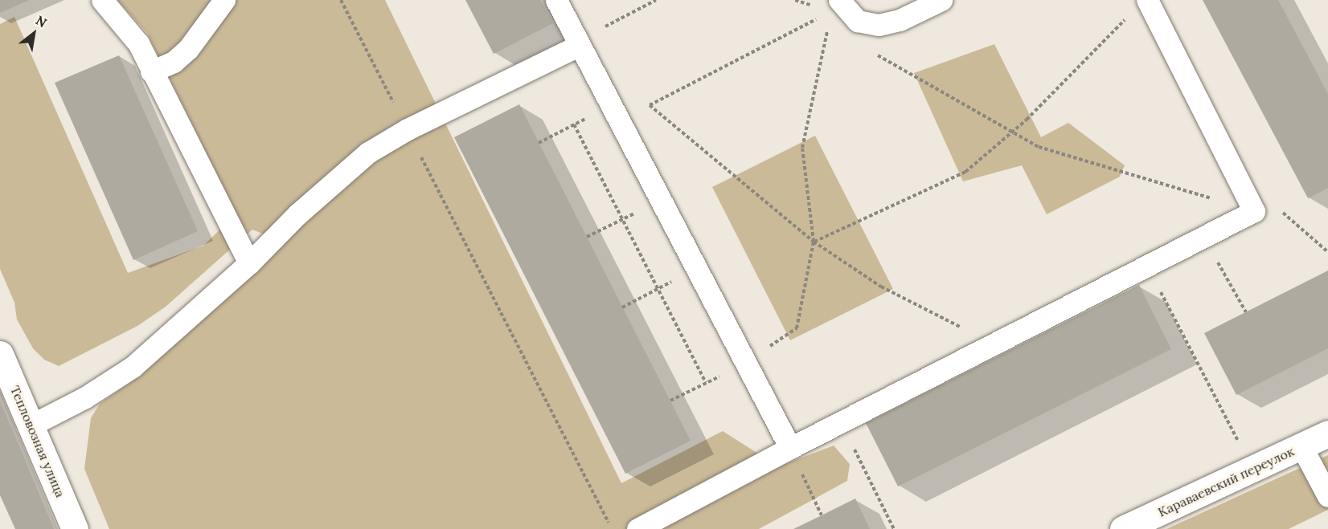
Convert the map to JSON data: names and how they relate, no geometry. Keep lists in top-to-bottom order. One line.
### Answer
{"streets":{"street":["Тепловозная улица","Караваевский переулок"]},"north":"top right"}
